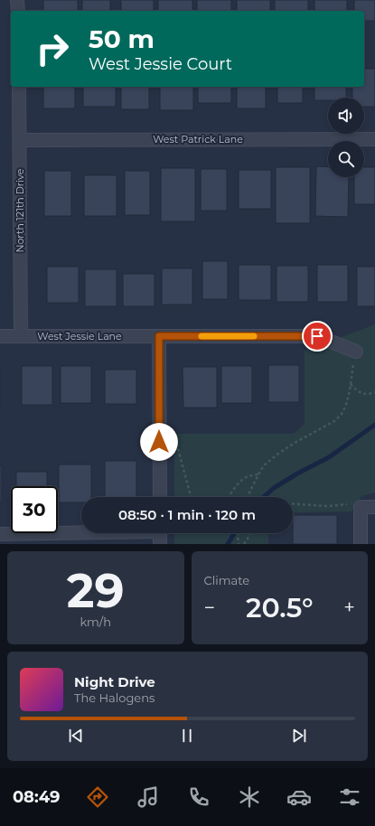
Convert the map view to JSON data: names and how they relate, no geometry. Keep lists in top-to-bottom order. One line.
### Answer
{"streets":{"street":["West Patrick Lane","North 121th Drive","West Jessie Lane"]},"crossings":[["West Patrick Lane","North 121th Drive"],["North 121th Drive","West Jessie Lane"]],"page":{"turn":["50 m","West Jessie Court"],"limit":"30","trip":"08:50 · 1 min · 120 m","tile":[["29","km/h"],"Climate"],"heat":["−","20.5°","+"],"song":["Night Drive","The Halogens"],"tabs":"08:49"}}
